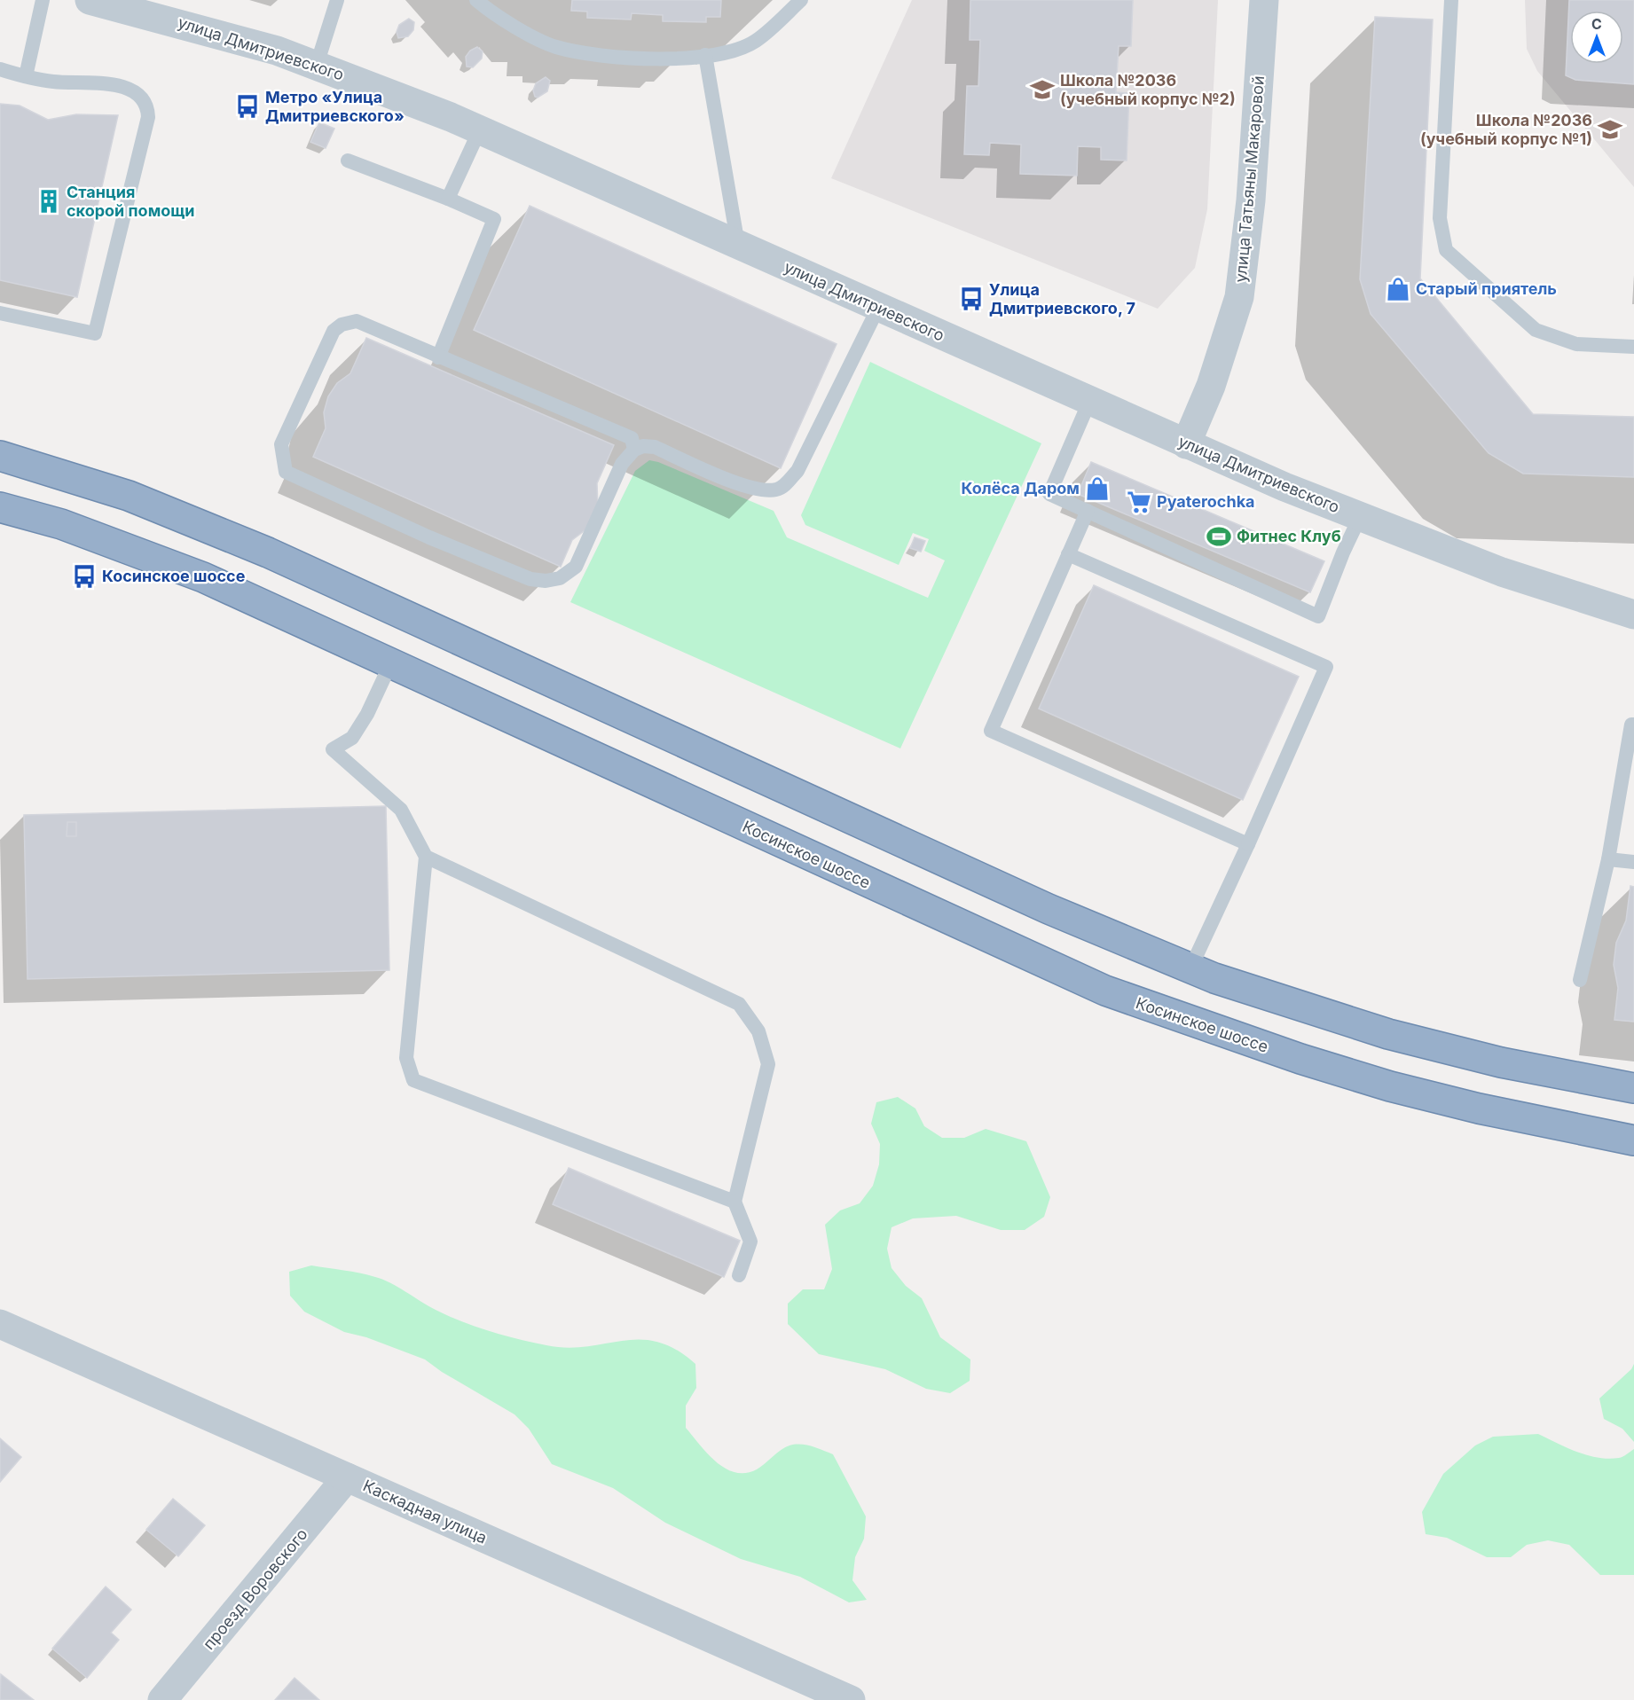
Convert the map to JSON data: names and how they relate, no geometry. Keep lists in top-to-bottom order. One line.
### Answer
{"streets":{"highway":["Косинское шоссе"],"street":["улица Дмитриевского","улица Татьяны Макаровой","Каскадная улица","проезд Воровского"]},"crossings":[["улица Дмитриевского","улица Татьяны Макаровой"],["Каскадная улица","проезд Воровского"]],"places":{"school or university":["Школа №2036 (учебный корпус №2)","Школа №2036 (учебный корпус №1)"],"bus stop":["Метро «Улица Дмитриевского»","Улица Дмитриевского, 7","Косинское шоссе"],"building":["Станция скорой помощи"],"shop":["Старый приятель","Колёса Даром"],"supermarket":["Pyaterochka"],"sports":["Фитнес Клуб"]},"north":"top"}
